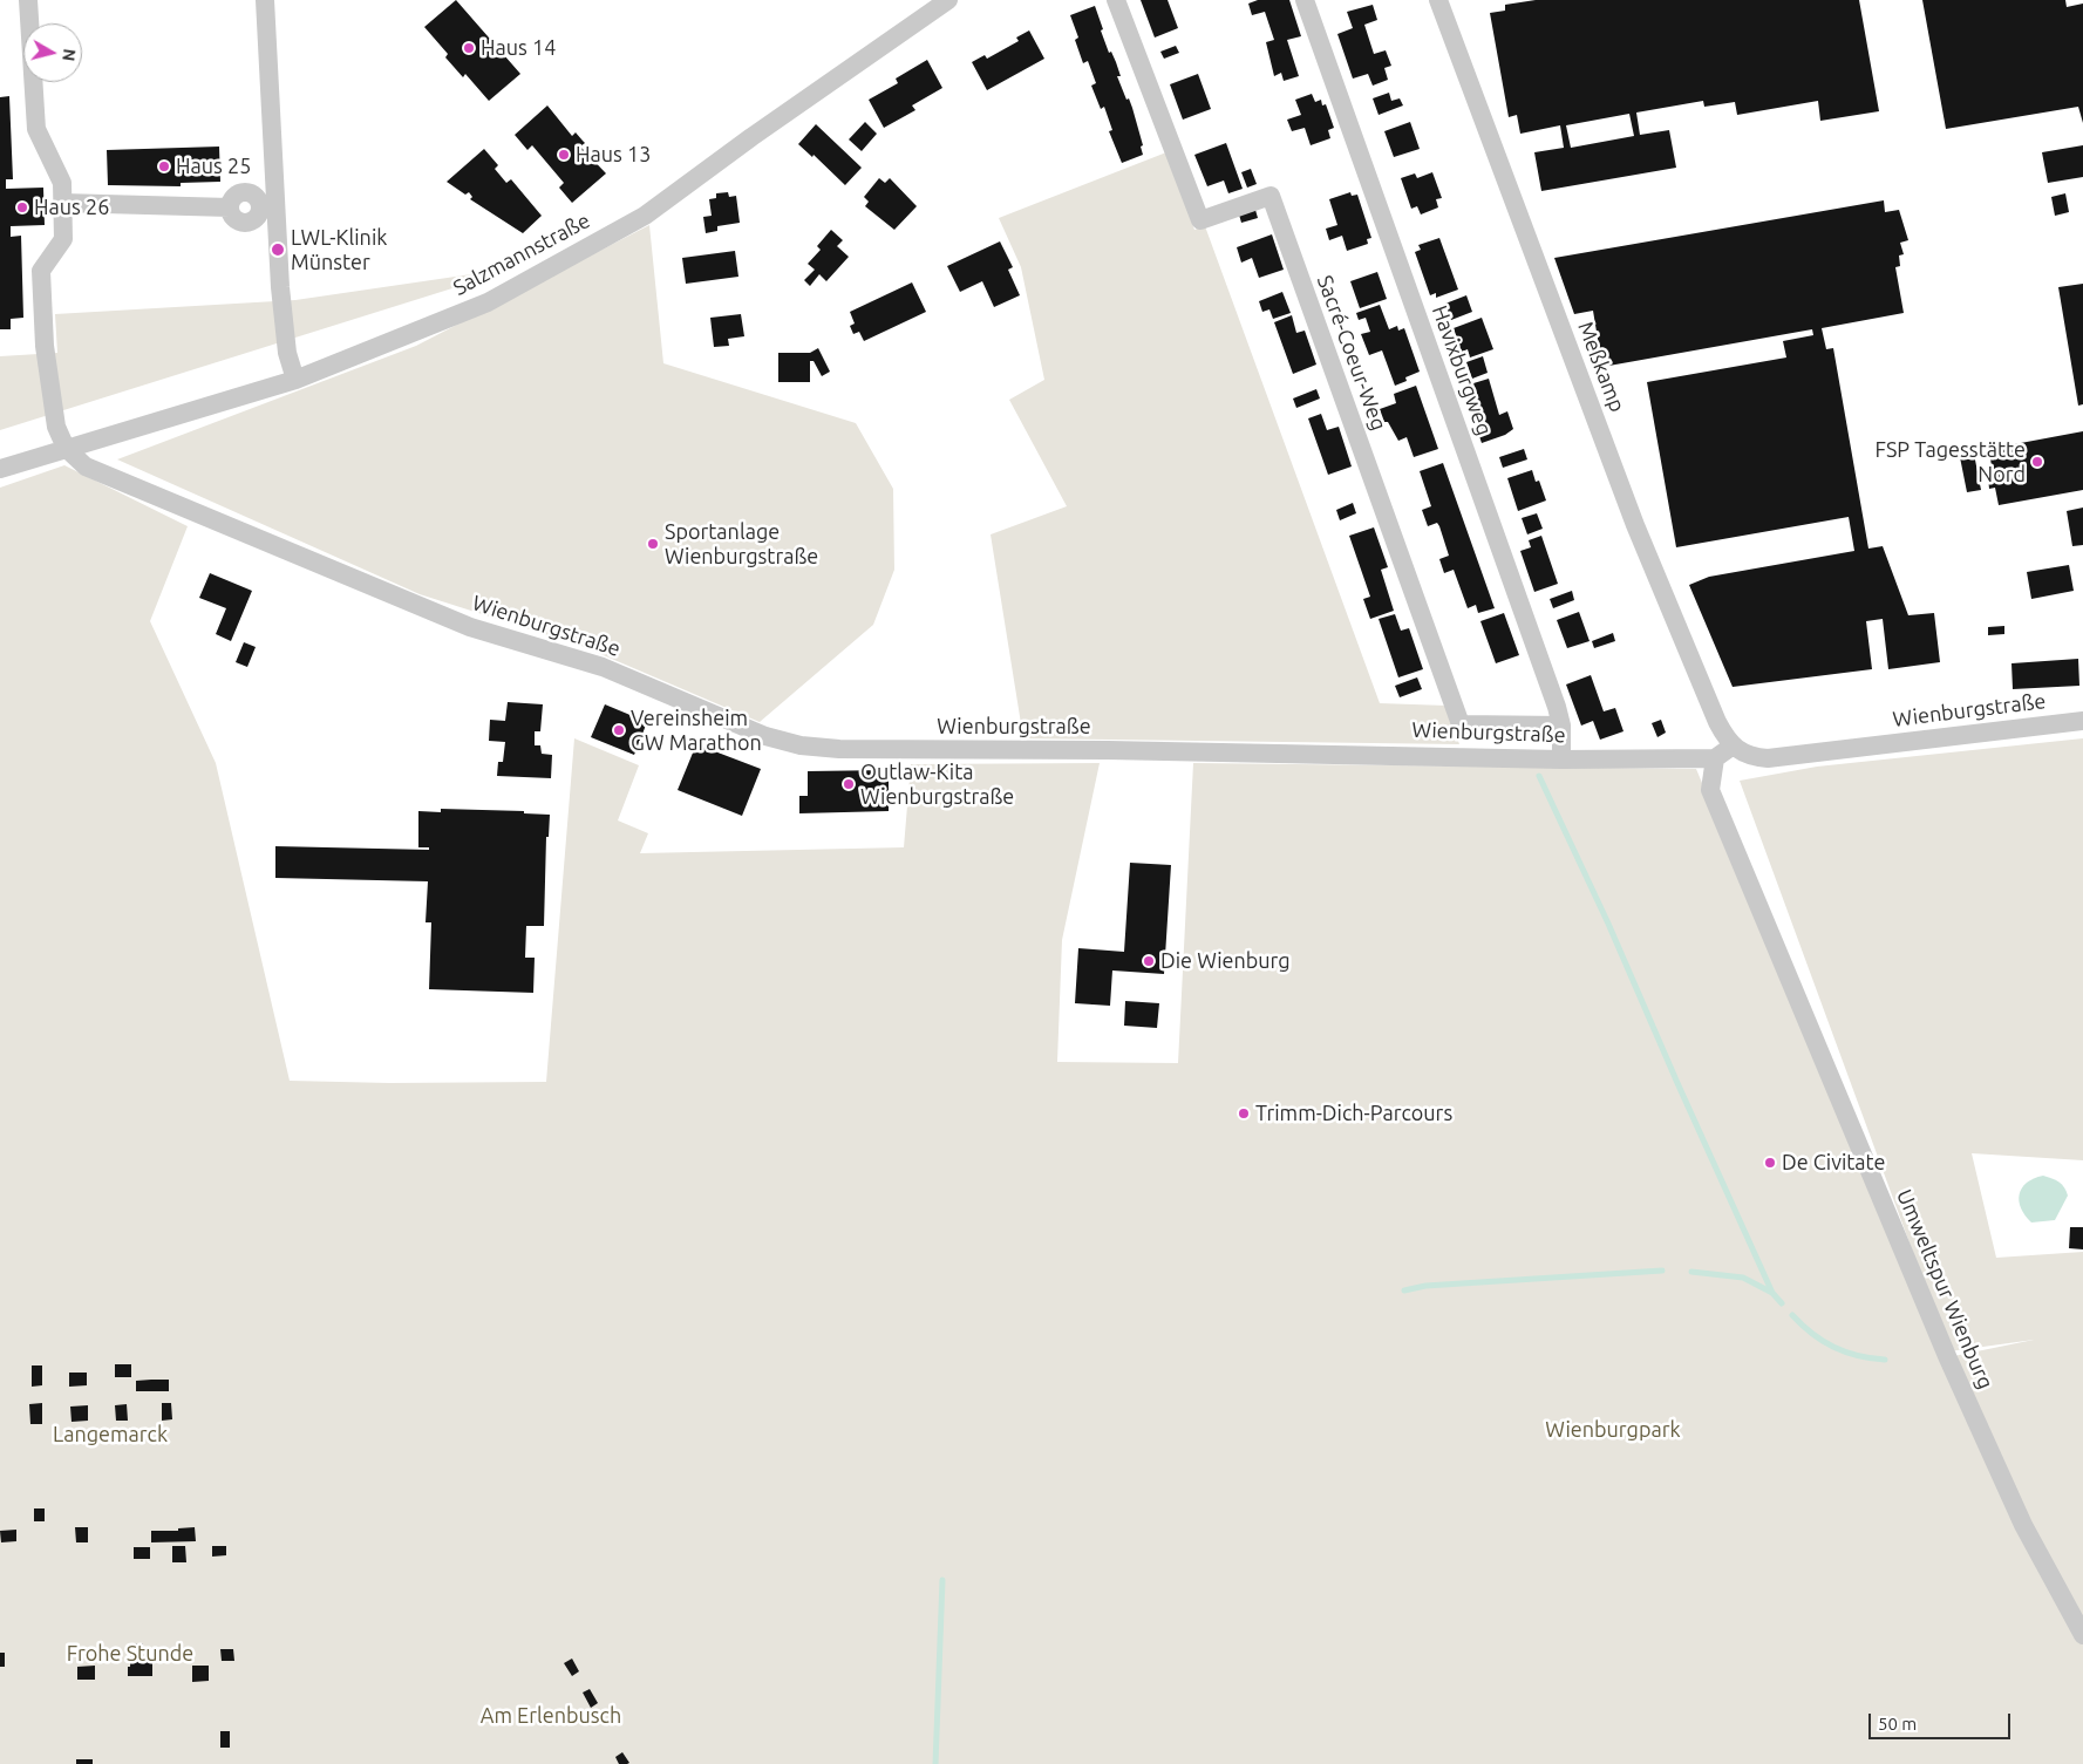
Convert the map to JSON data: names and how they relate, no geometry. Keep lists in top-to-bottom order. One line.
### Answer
{"streets":{"street":["Salzmannstraße","Sacré-Coeur-Weg","Meßkamp","Havixburgweg","Wienburgstraße","Umweltspur Wienburg"]},"crossings":[["Salzmannstraße","Wienburgstraße"],["Sacré-Coeur-Weg","Havixburgweg"],["Meßkamp","Wienburgstraße"],["Havixburgweg","Wienburgstraße"],["Wienburgstraße","Umweltspur Wienburg"]],"parks":["Wienburgpark","Langemarck","Frohe Stunde","Am Erlenbusch"],"places":["Haus 14","Haus 13","Haus 25","Haus 26","LWL-Klinik Münster","FSP Tagesstätte Nord","Sportanlage Wienburgstraße","Vereinsheim GW Marathon","Outlaw-Kita Wienburgstraße","Die Wienburg","Trimm-Dich-Parcours","De Civitate"],"scale_bar":"50 m","north":"right"}
